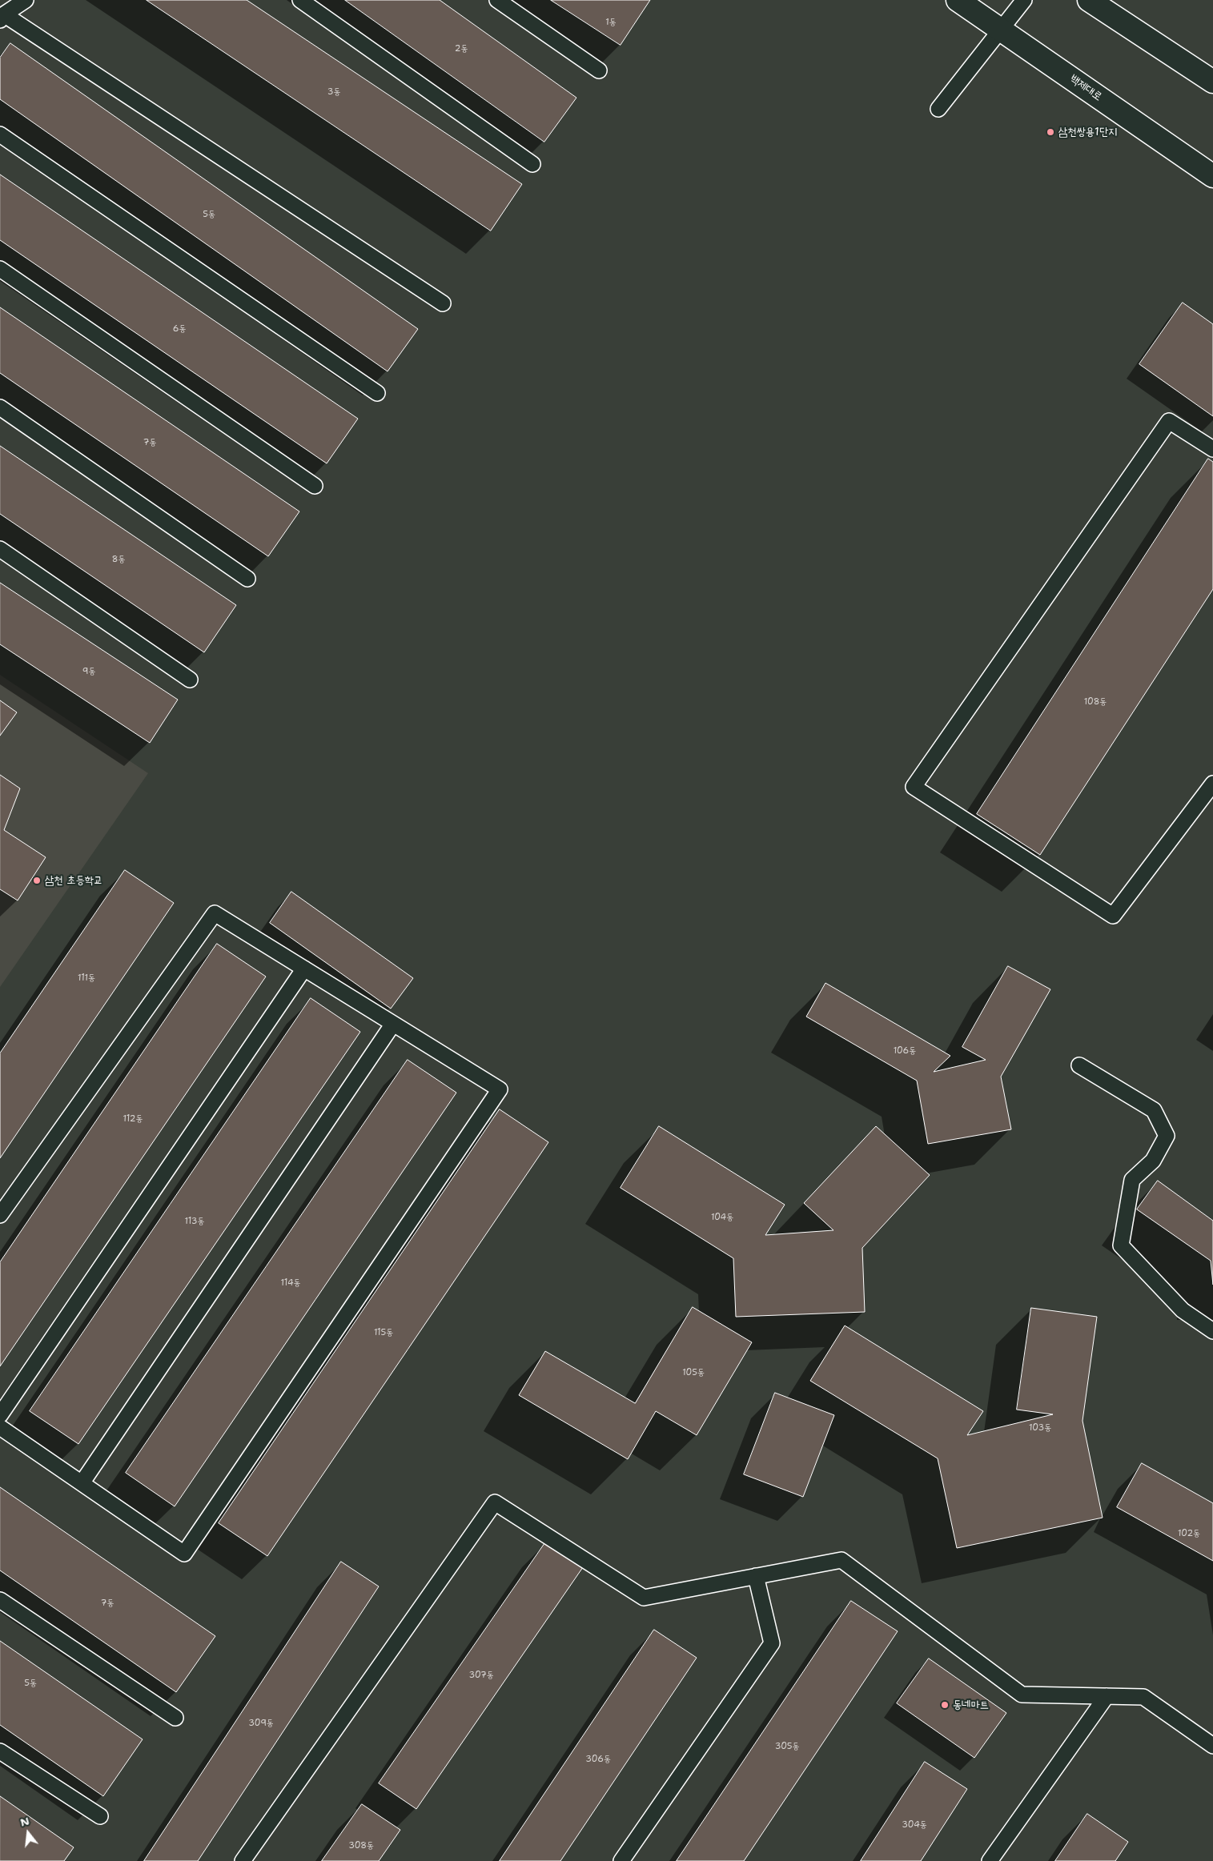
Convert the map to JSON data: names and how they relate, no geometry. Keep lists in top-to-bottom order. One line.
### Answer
{"streets":{"street":["백제대로"]},"places":["삼천쌍용1단지","삼천 초등학교","동네마트"],"house_numbers":["1동","2동","3동","5동","6동","7동","8동","9동","108동","111동","106동","112동","104동","113동","114동","115동","105동","103동","102동","7동","307동","5동","309동","305동","306동","304동","308동"],"north":"top"}
